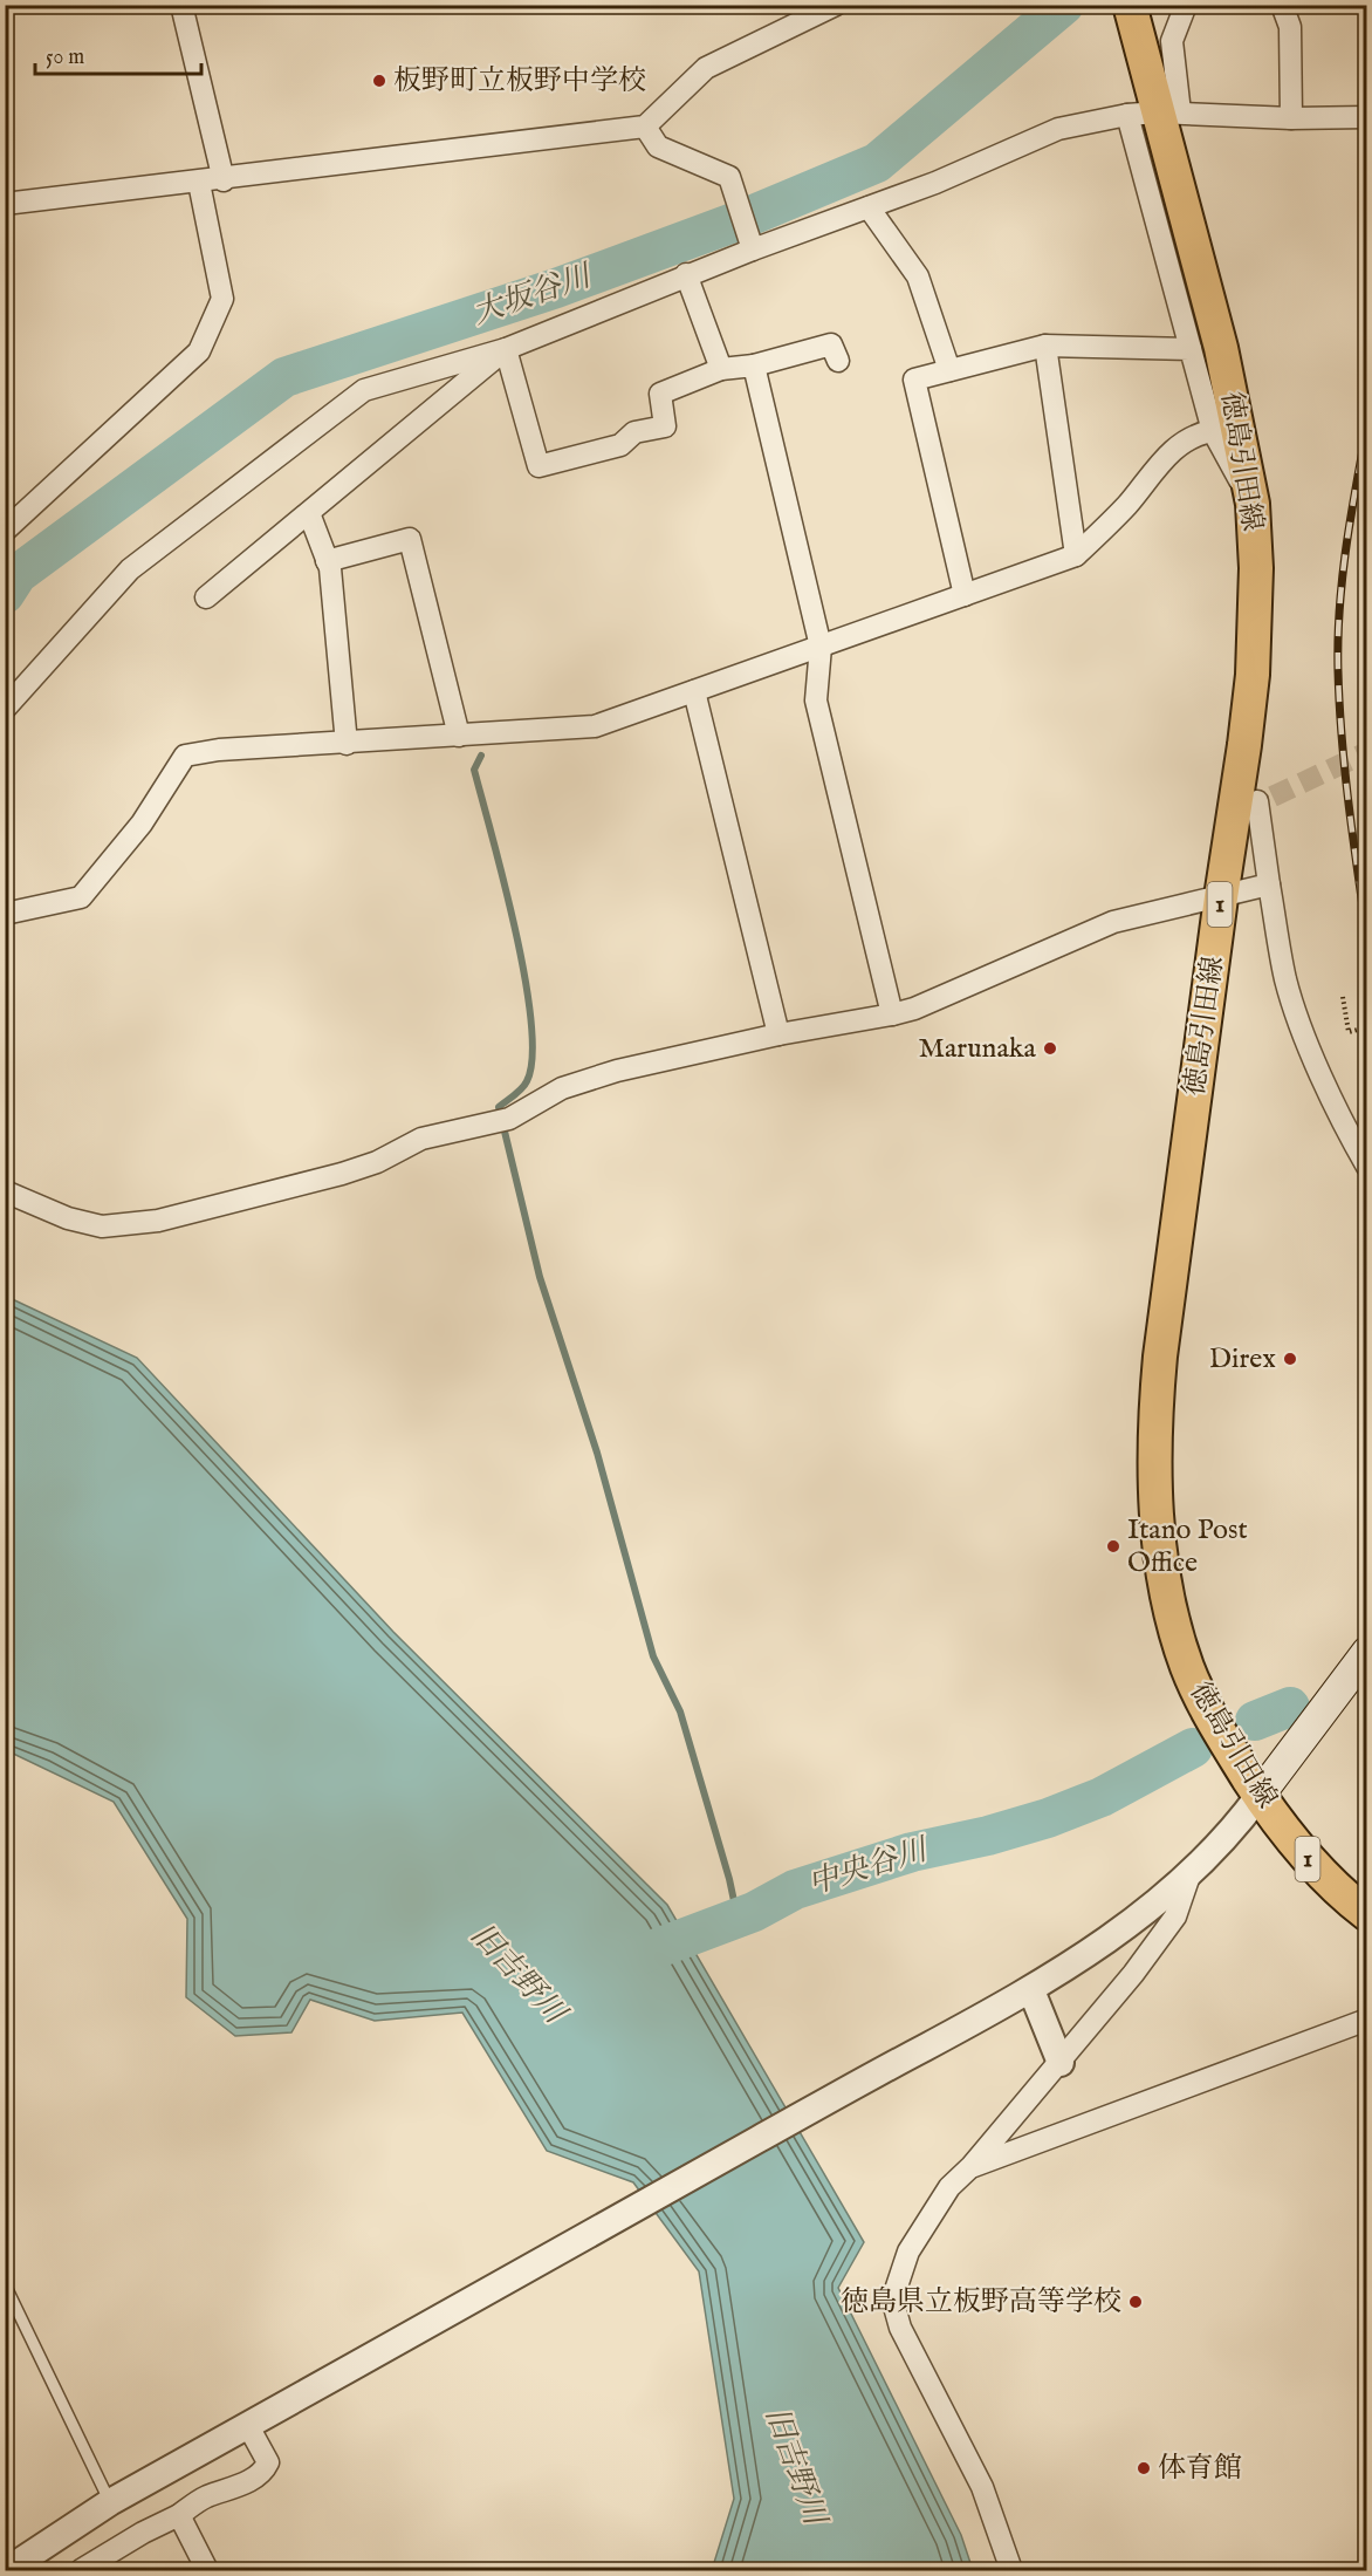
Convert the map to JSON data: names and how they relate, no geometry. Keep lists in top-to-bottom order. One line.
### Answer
{"streets":{"main road":["徳島引田線","1"]},"water":["大坂谷川","中央谷川","旧吉野川"],"places":["板野町立板野中学校","Marunaka","Direx","Itano Post Office","徳島県立板野高等学校","体育館"],"scale_bar":"50 m"}
